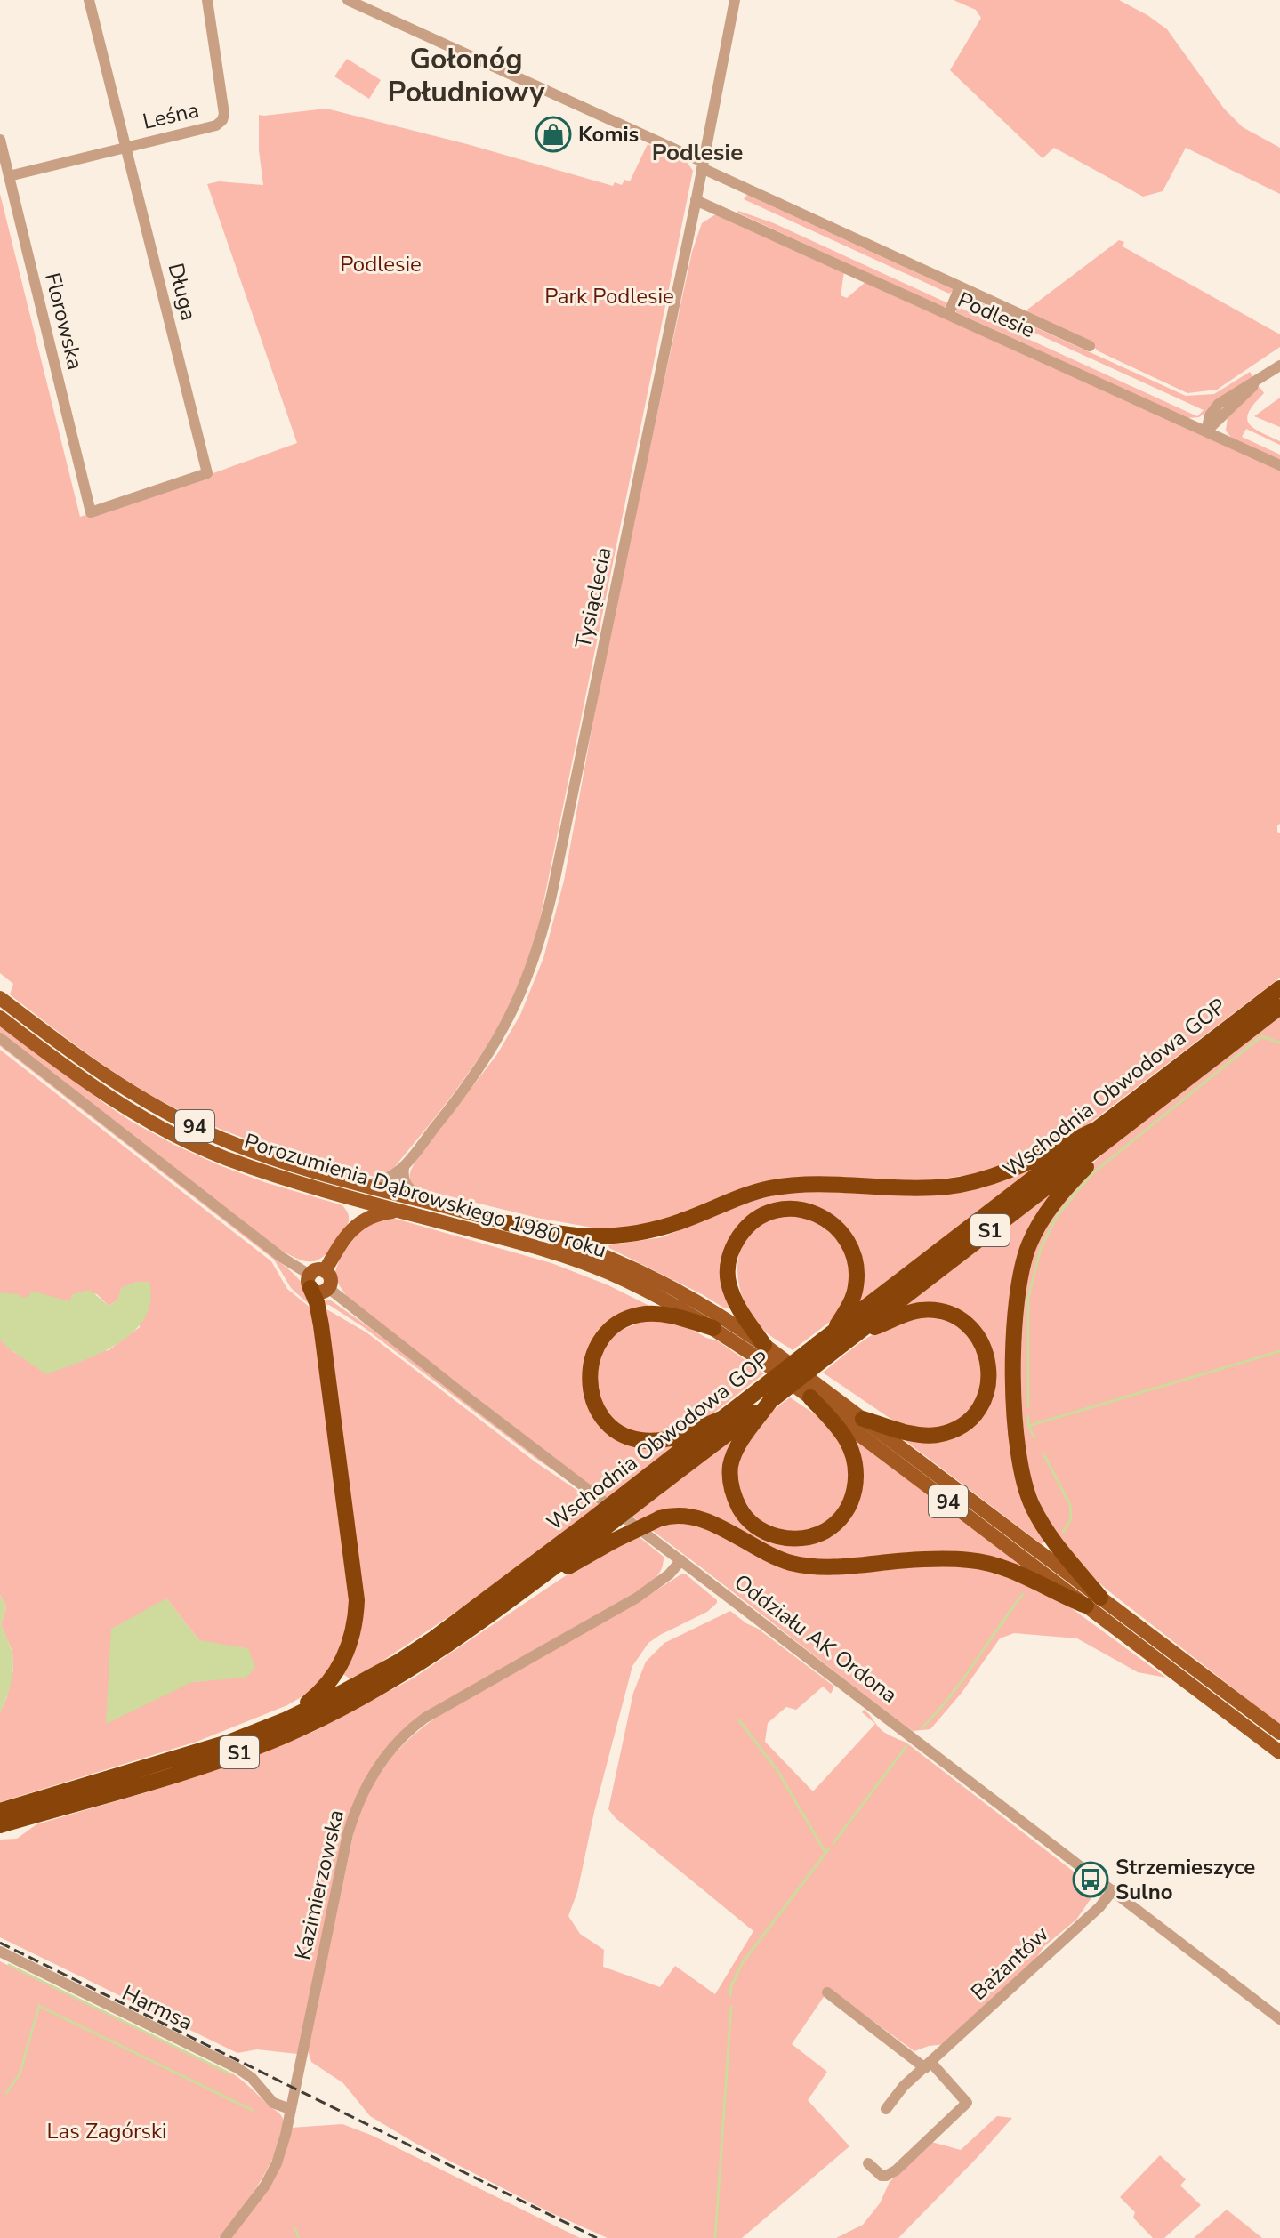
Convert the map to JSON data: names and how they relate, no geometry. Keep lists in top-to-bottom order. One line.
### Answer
{"streets":{"highway":["Wschodnia Obwodowa GOP","S1"],"main road":["94","Porozumienia Dąbrowskiego 1980 roku"],"street":["Leśna","Długa","Podlesie","Florowska","Tysiąclecia","Oddziału AK Ordona","Kazimierzowska","Bażantów","Harmsa"]},"crossings":[["Leśna","Długa"],["Leśna","Florowska"],["Długa","Florowska"],["Podlesie","Tysiąclecia"],["Tysiąclecia","Porozumienia Dąbrowskiego 1980 roku"],["Oddziału AK Ordona","Kazimierzowska"],["Oddziału AK Ordona","Bażantów"],["Kazimierzowska","Harmsa"]],"districts":["Gołonóg Południowy","Podlesie"],"parks":["Podlesie","Park Podlesie","Las Zagórski"],"places":{"shop":["Komis"],"bus stop":["Strzemieszyce Sulno"]}}
